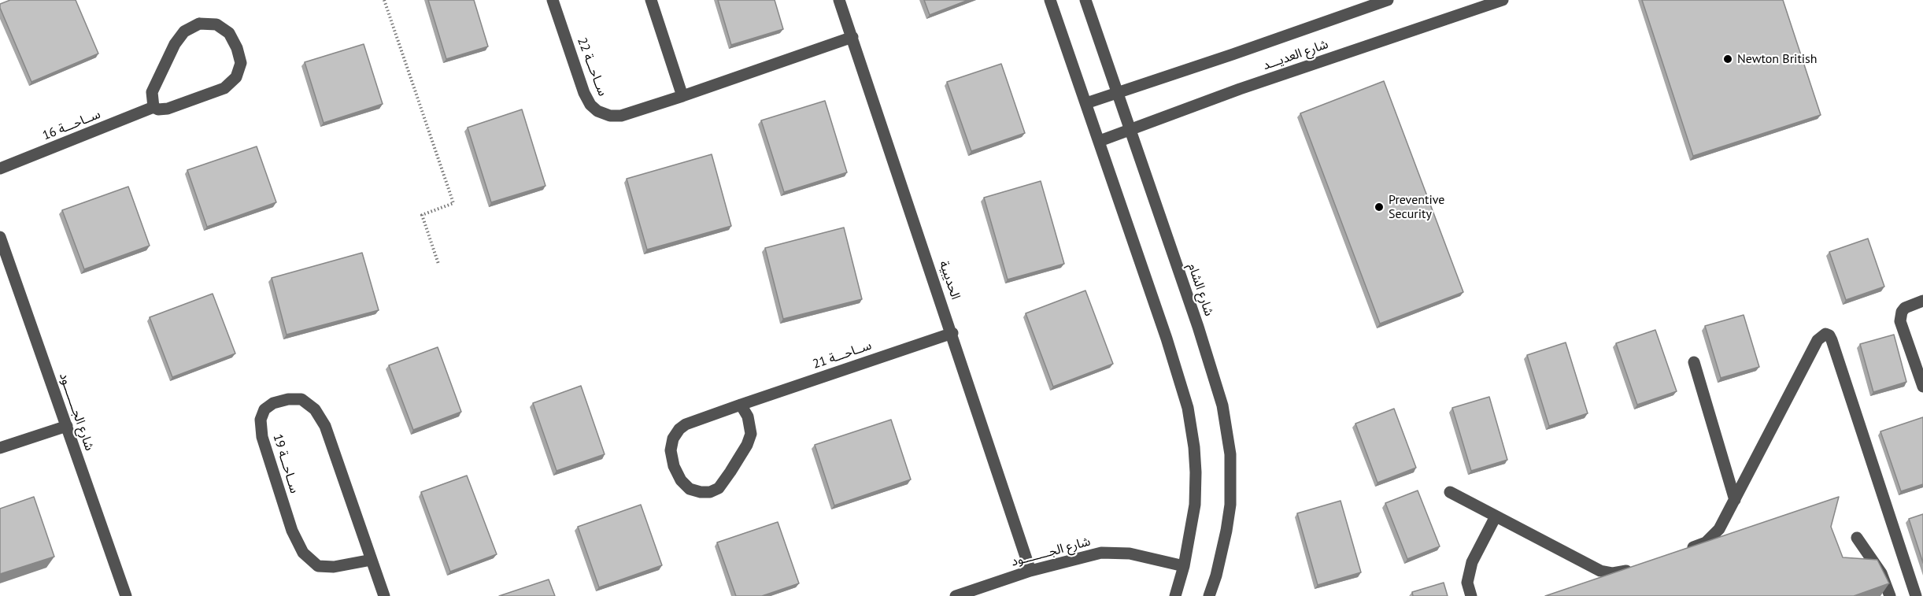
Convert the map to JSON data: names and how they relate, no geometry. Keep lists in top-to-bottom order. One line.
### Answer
{"streets":{"street":["شارع العديـــد","ســاحـــة 22","ســاحـــة 16","الحديبية","شارع الشام","ســاحـــة 21","شارع الجــــــــود","ســاحـــة 19"]},"crossings":[["شارع العديـــد","شارع الشام"],["ســاحـــة 22","الحديبية"],["الحديبية","ســاحـــة 21"],["الحديبية","شارع الجــــــــود"]],"places":["Newton British","Preventive Security"]}
